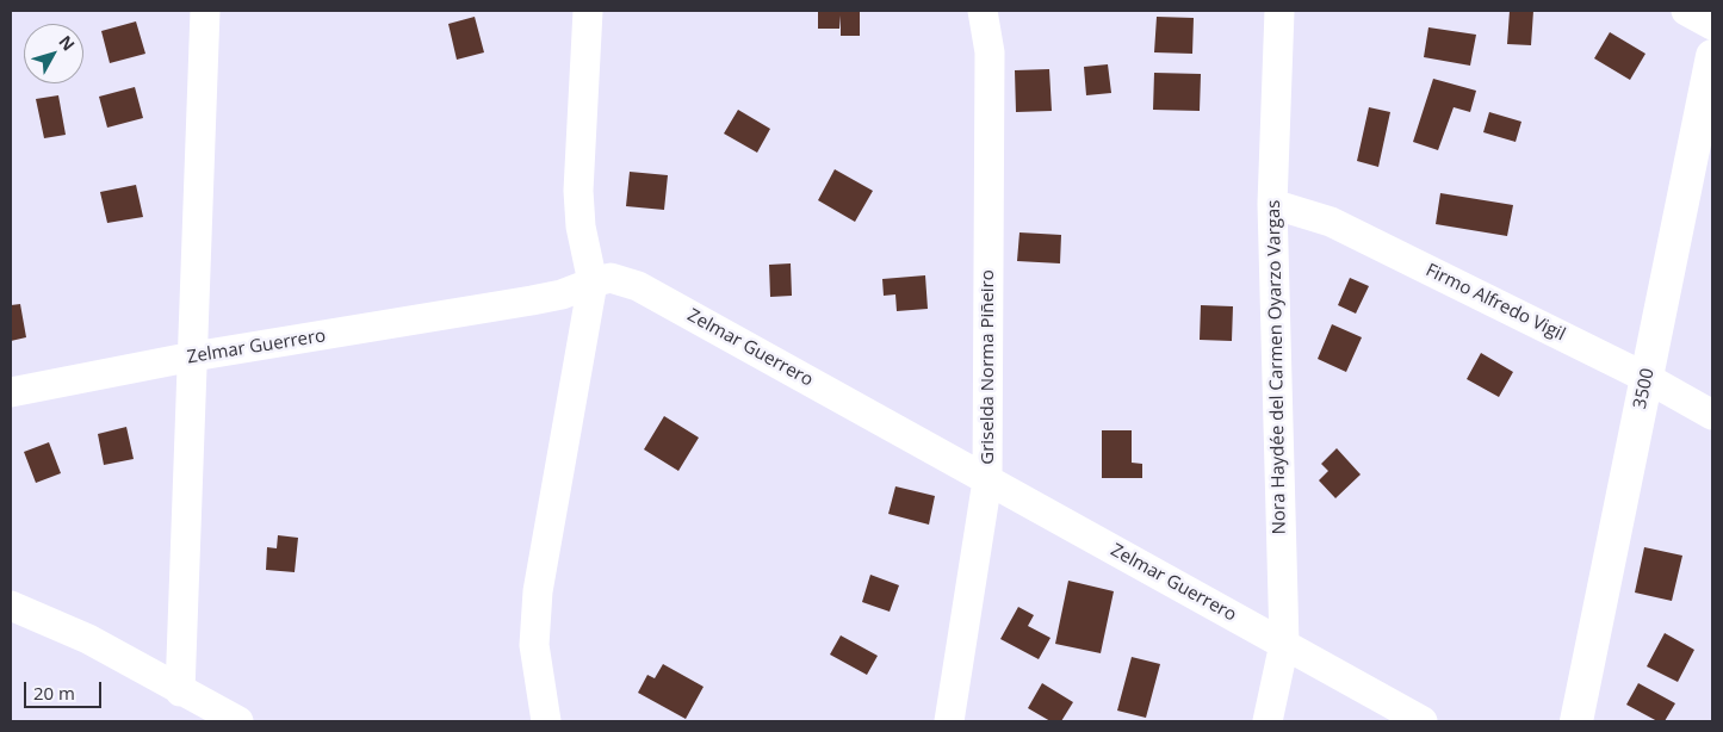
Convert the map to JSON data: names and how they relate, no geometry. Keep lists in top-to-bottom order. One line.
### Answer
{"streets":{"street":["Firmo Alfredo Vigil","Zelmar Guerrero","Griselda Norma Piñeiro","Nora Haydée del Carmen Oyarzo Vargas","3500"]},"crossings":[["Firmo Alfredo Vigil","Nora Haydée del Carmen Oyarzo Vargas"],["Firmo Alfredo Vigil","3500"],["Zelmar Guerrero","Griselda Norma Piñeiro"],["Zelmar Guerrero","Nora Haydée del Carmen Oyarzo Vargas"]],"scale_bar":"20 m","north":"top right"}
